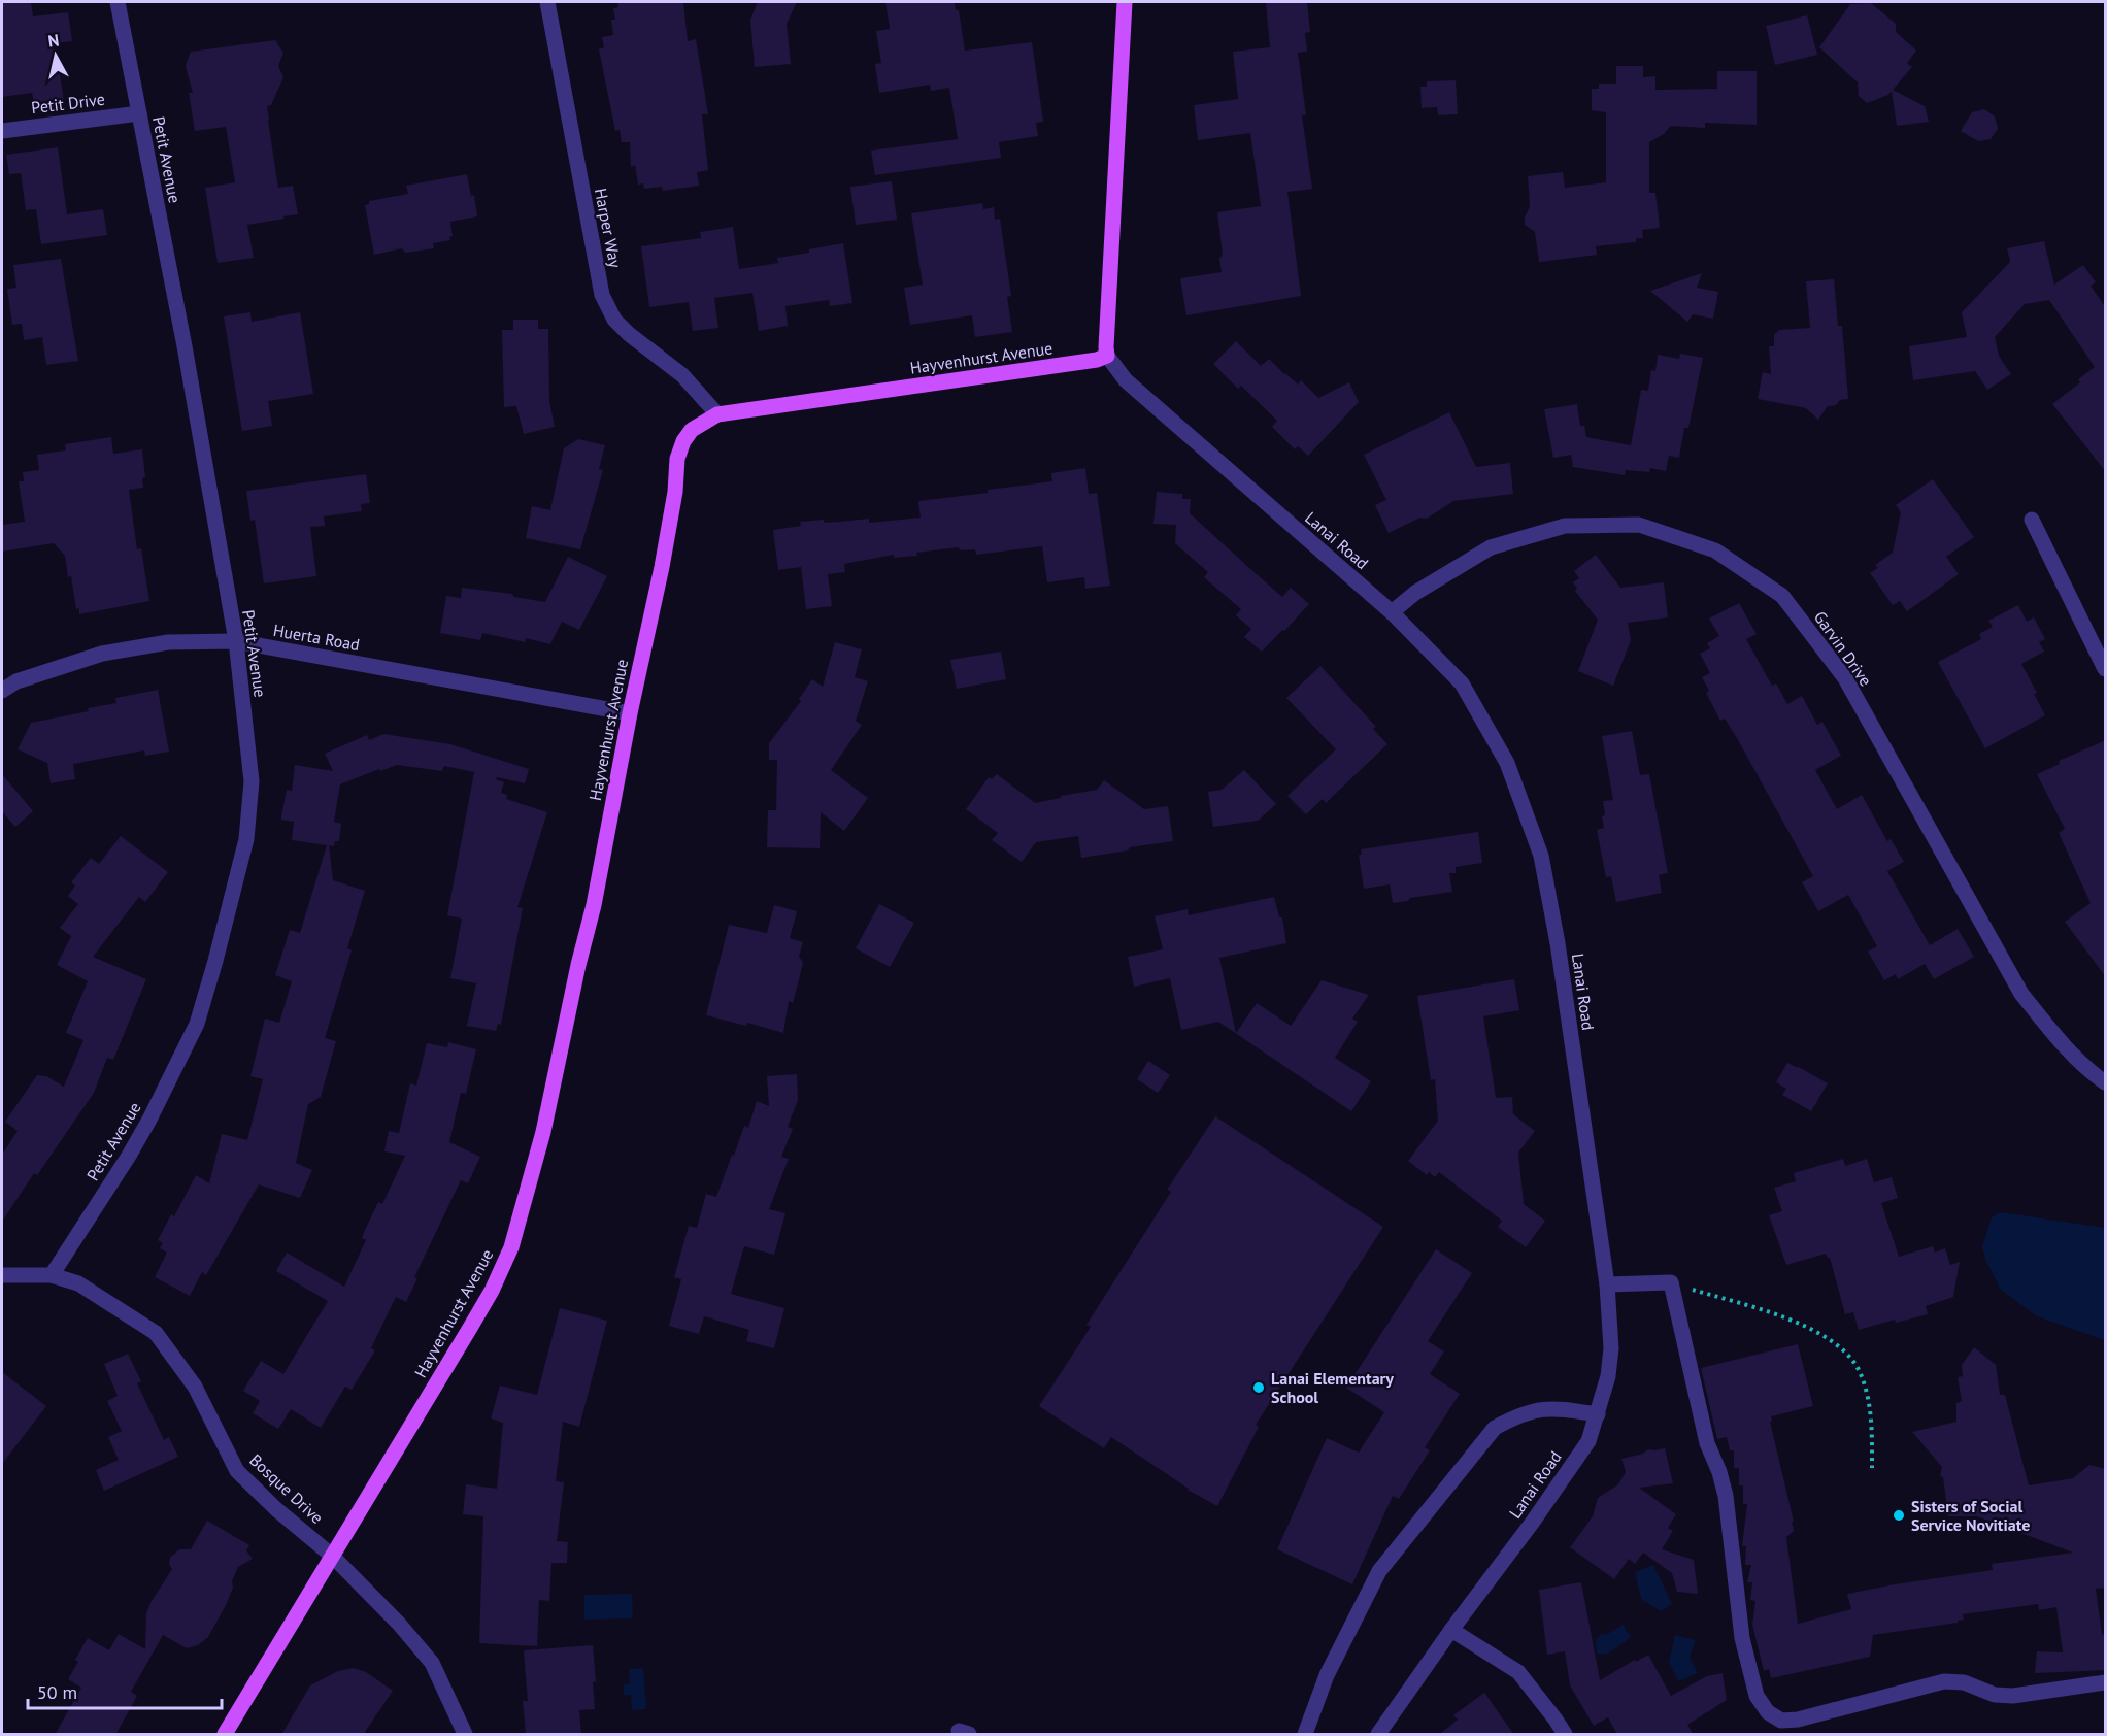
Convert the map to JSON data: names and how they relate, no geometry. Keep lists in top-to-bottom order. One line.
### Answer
{"streets":{"main road":["Hayvenhurst Avenue"],"street":["Petit Drive","Petit Avenue","Harper Way","Lanai Road","Huerta Road","Garvin Drive","Bosque Drive"]},"crossings":[["Petit Drive","Petit Avenue"],["Petit Avenue","Huerta Road"],["Petit Avenue","Bosque Drive"],["Harper Way","Hayvenhurst Avenue"],["Hayvenhurst Avenue","Lanai Road"],["Hayvenhurst Avenue","Huerta Road"],["Hayvenhurst Avenue","Bosque Drive"],["Lanai Road","Garvin Drive"]],"places":["Lanai Elementary School","Sisters of Social Service Novitiate"],"scale_bar":"50 m","north":"top"}
